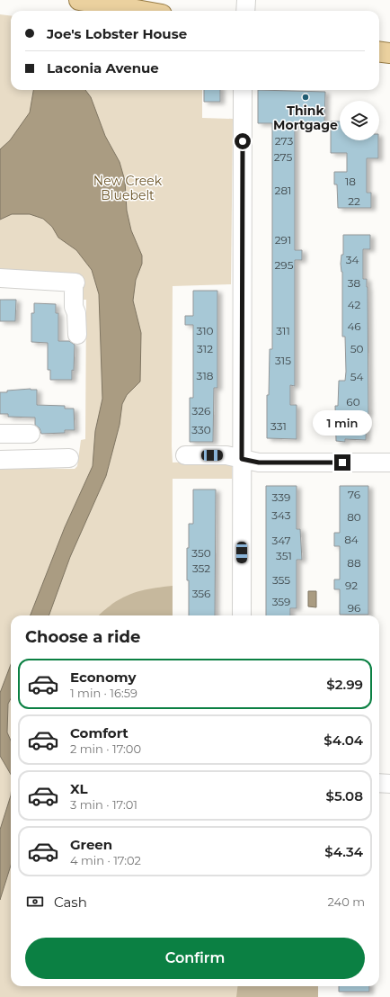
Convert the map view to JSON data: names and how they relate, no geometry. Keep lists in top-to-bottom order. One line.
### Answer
{"parks":["New Creek Bluebelt"],"places":["Think Mortgage"],"house_numbers":["273","275","18","281","22","291","34","295","38","42","46","310","311","312","50","315","318","54","60","326","331","330","76","339","343","80","84","347","350","351","88","352","355","92","356","359","96"],"page":{"banner":["Joe's Lobster House","Laconia Avenue"],"bubble":"1 min","heading":"Choose a ride","list":[{"name":"Economy","note":"1 min · 16:59","value":"$2.99"},{"name":"Comfort","note":"2 min · 17:00","value":"$4.04"},{"name":"XL","note":"3 min · 17:01","value":"$5.08"},{"name":"Green","note":"4 min · 17:02","value":"$4.34"}],"pay":["Cash","240 m"],"buttons":"Confirm"}}
